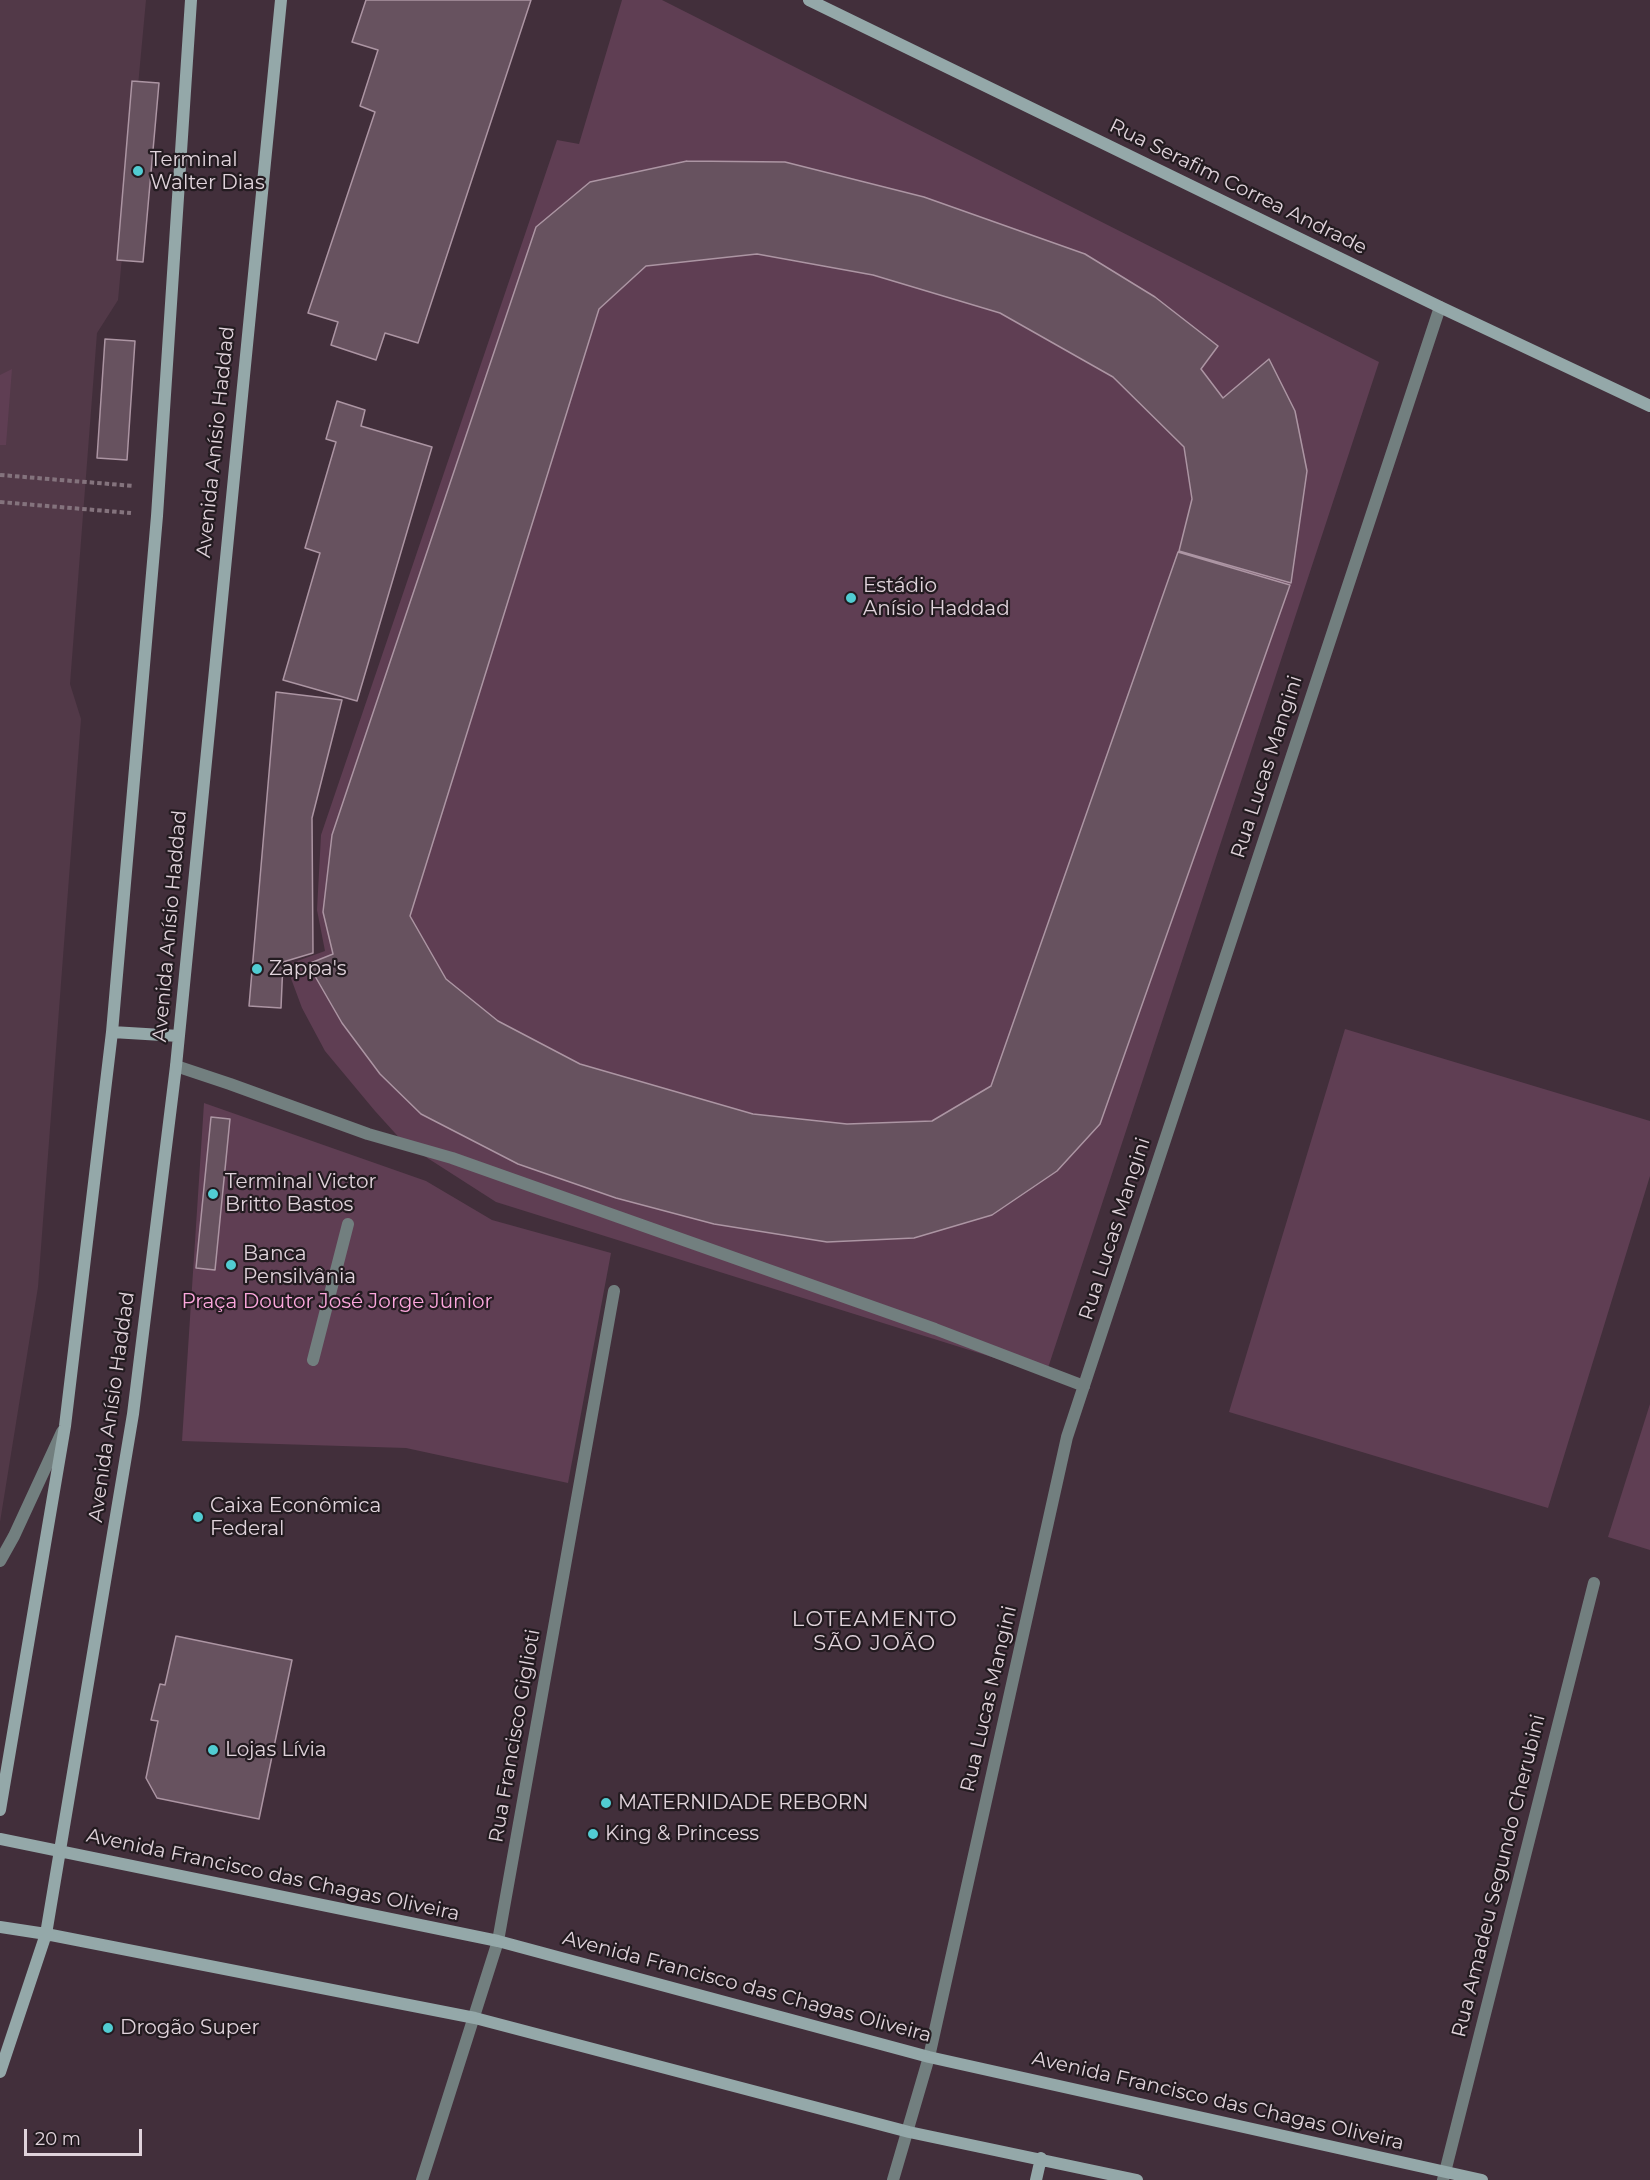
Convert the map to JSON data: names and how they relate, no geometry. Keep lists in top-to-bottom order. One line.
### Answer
{"streets":{"main road":["Rua Serafim Correa Andrade","Avenida Anísio Haddad","Avenida Francisco das Chagas Oliveira"],"street":["Rua Lucas Mangini","Rua Francisco Giglioti","Rua Amadeu Segundo Cherubini"]},"crossings":[["Rua Serafim Correa Andrade","Rua Lucas Mangini"],["Avenida Anísio Haddad","Avenida Francisco das Chagas Oliveira"],["Rua Lucas Mangini","Avenida Francisco das Chagas Oliveira"],["Rua Francisco Giglioti","Avenida Francisco das Chagas Oliveira"],["Avenida Francisco das Chagas Oliveira","Rua Amadeu Segundo Cherubini"]],"districts":["LOTEAMENTO SÃO JOÃO"],"parks":["Praça Doutor José Jorge Júnior"],"places":["Terminal Walter Dias","Estádio Anísio Haddad","Zappa's","Terminal Victor Britto Bastos","Banca Pensilvânia","Caixa Econômica Federal","Lojas Lívia","MATERNIDADE REBORN","King & Princess","Drogão Super"],"scale_bar":"20 m"}
